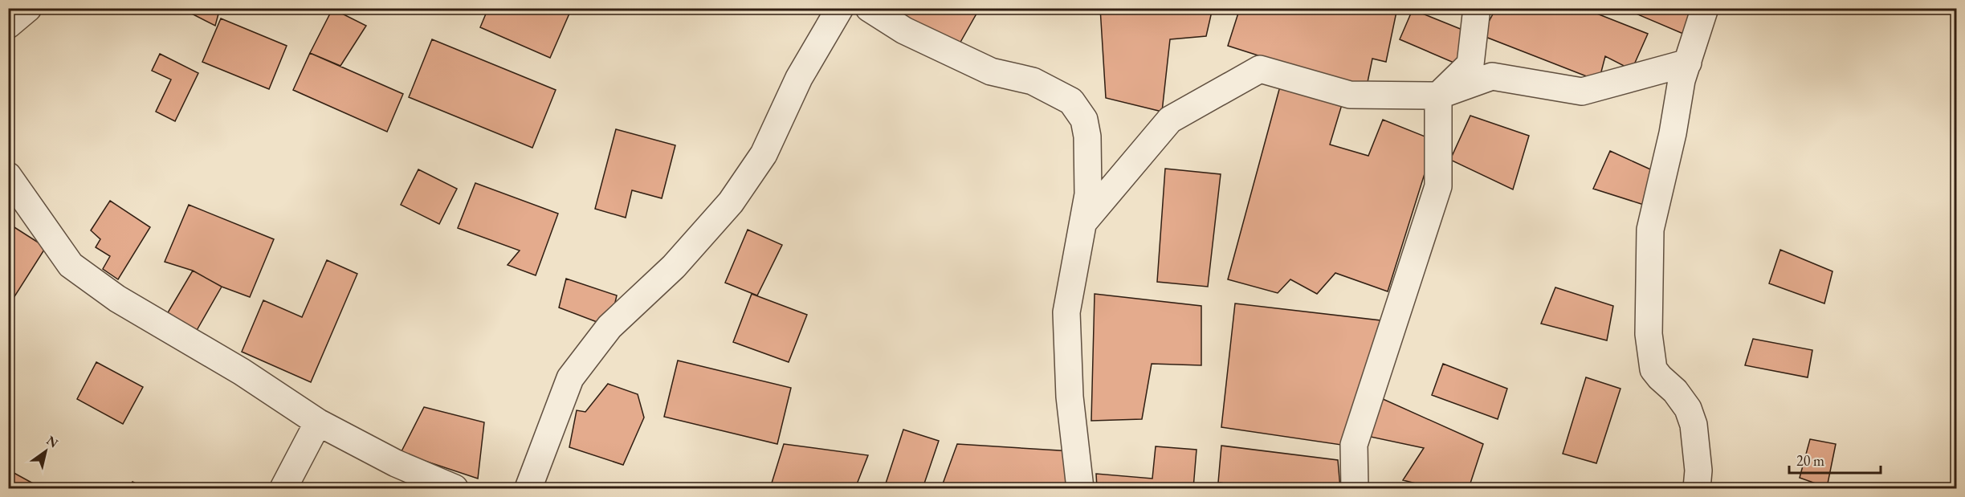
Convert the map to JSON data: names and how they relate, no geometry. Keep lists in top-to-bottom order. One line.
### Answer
{"scale_bar":"20 m","north":"top right"}
